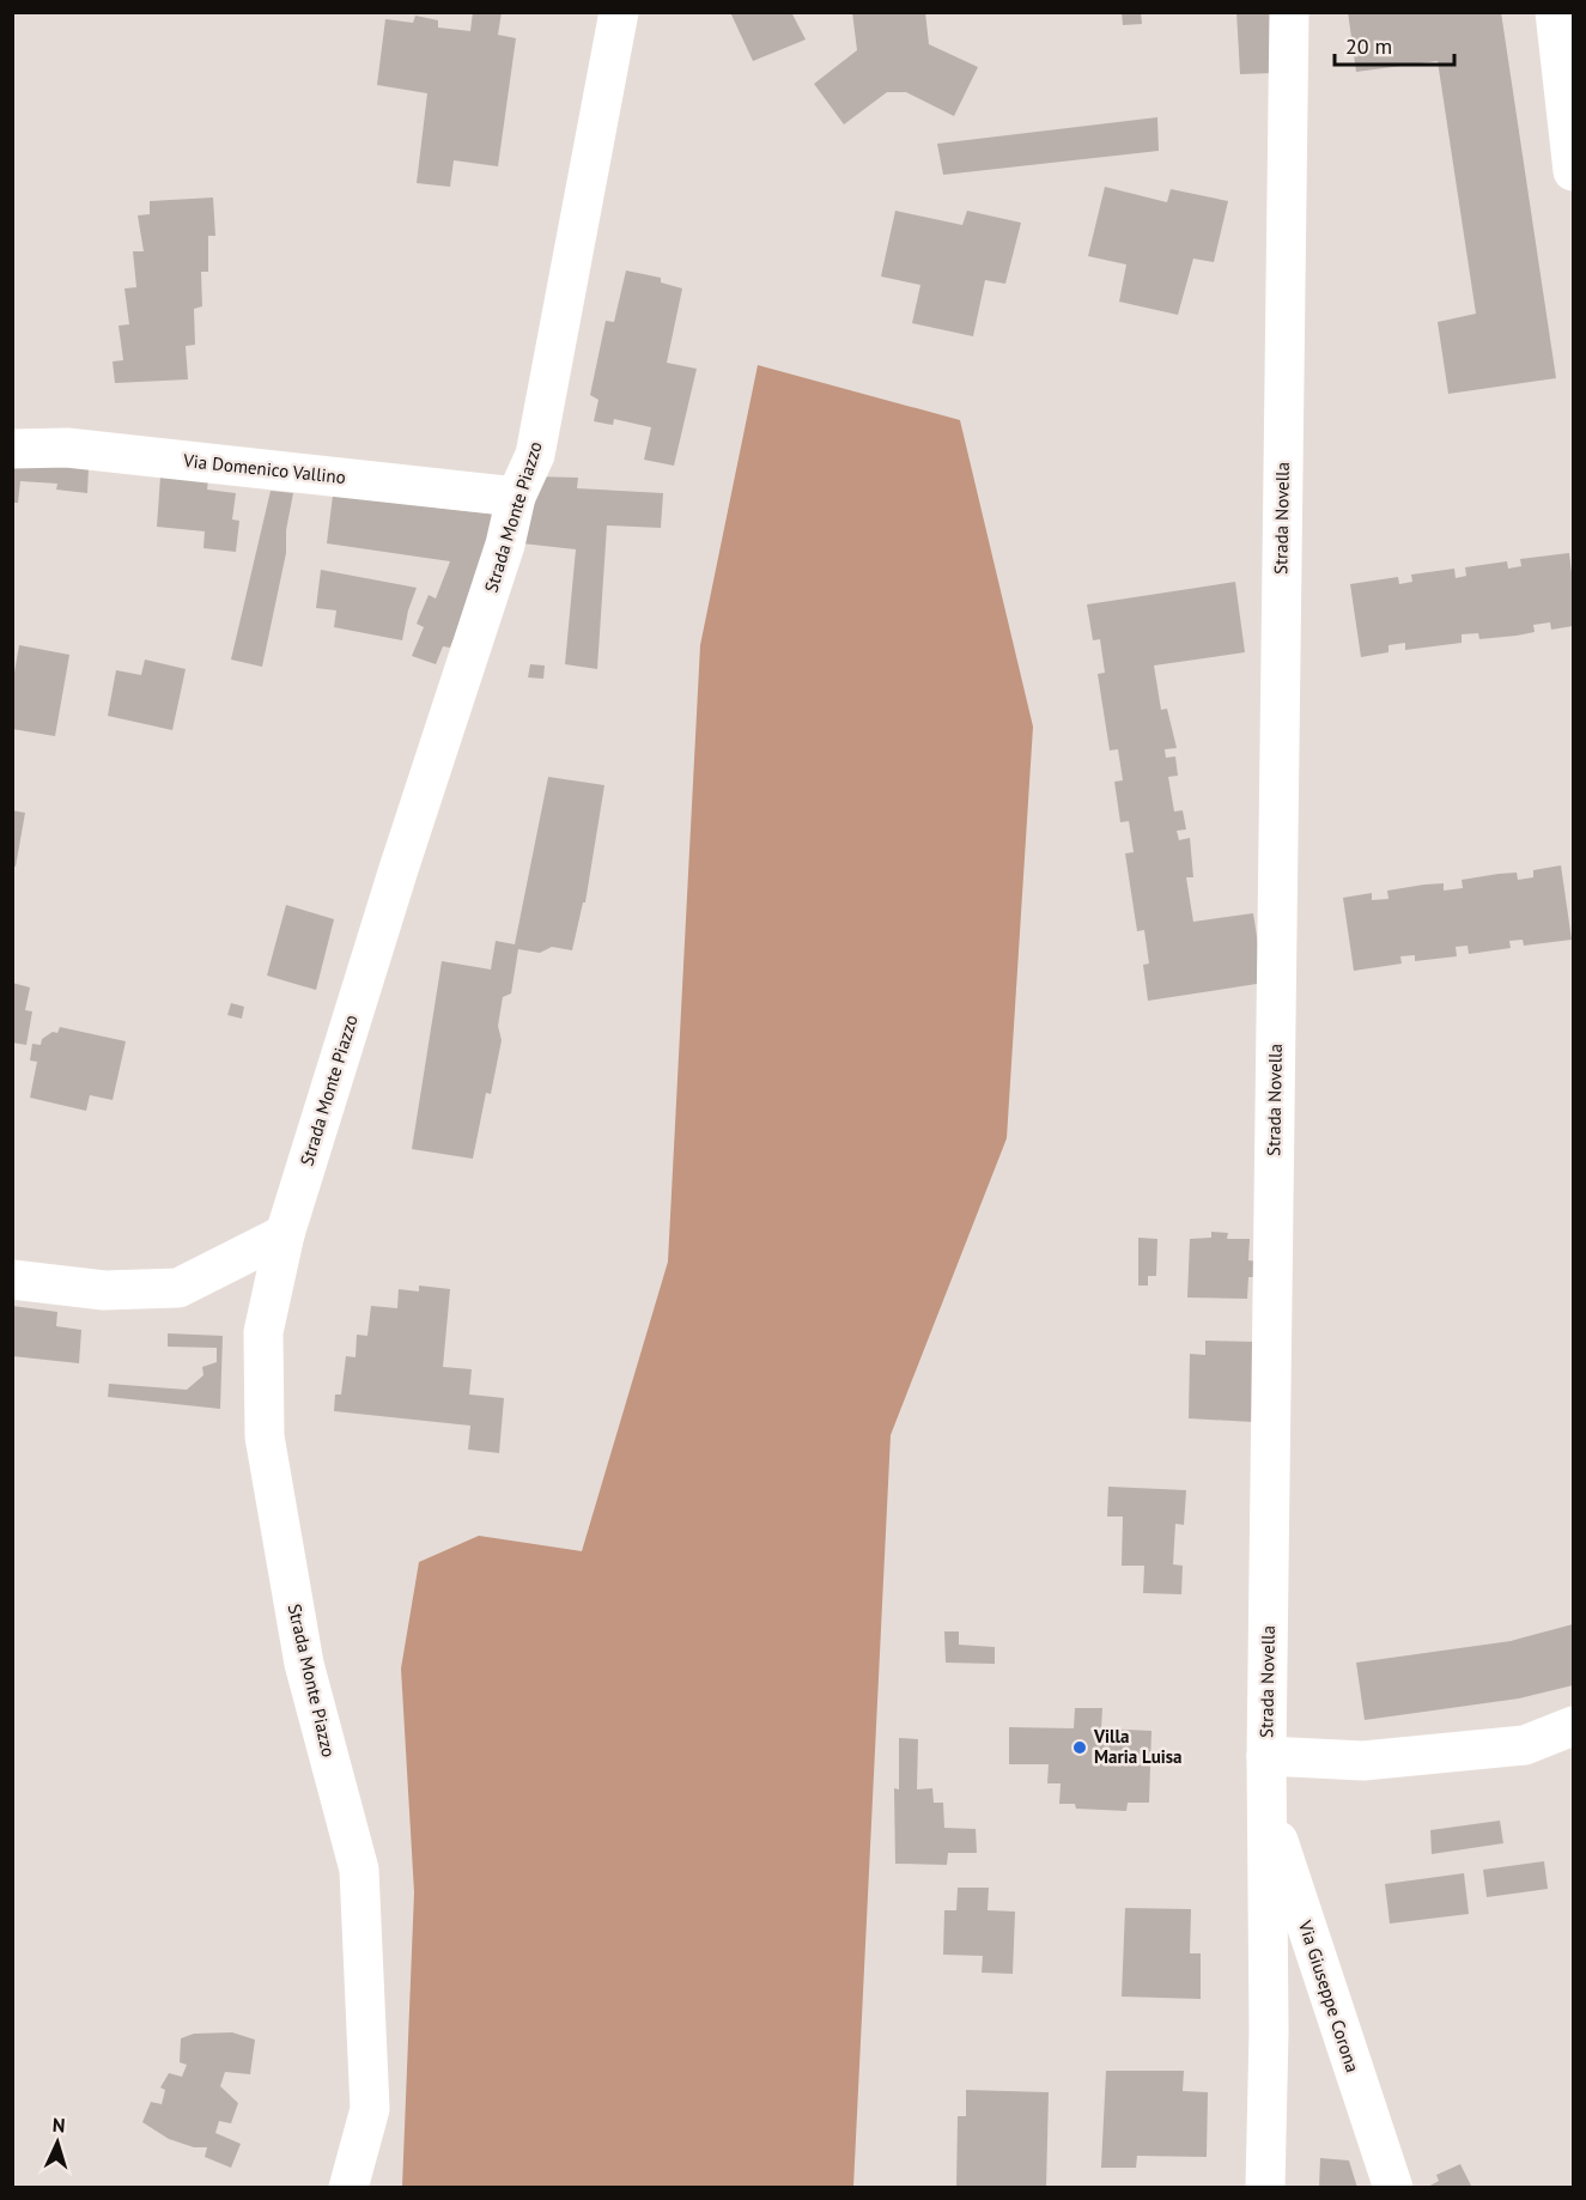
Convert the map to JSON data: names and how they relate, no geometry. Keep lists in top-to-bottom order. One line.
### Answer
{"streets":{"street":["Via Domenico Vallino","Strada Monte Piazzo","Strada Novella","Via Giuseppe Corona"]},"crossings":[["Via Domenico Vallino","Strada Monte Piazzo"],["Strada Novella","Via Giuseppe Corona"]],"places":["Villa Maria Luisa"],"scale_bar":"20 m","north":"top"}
